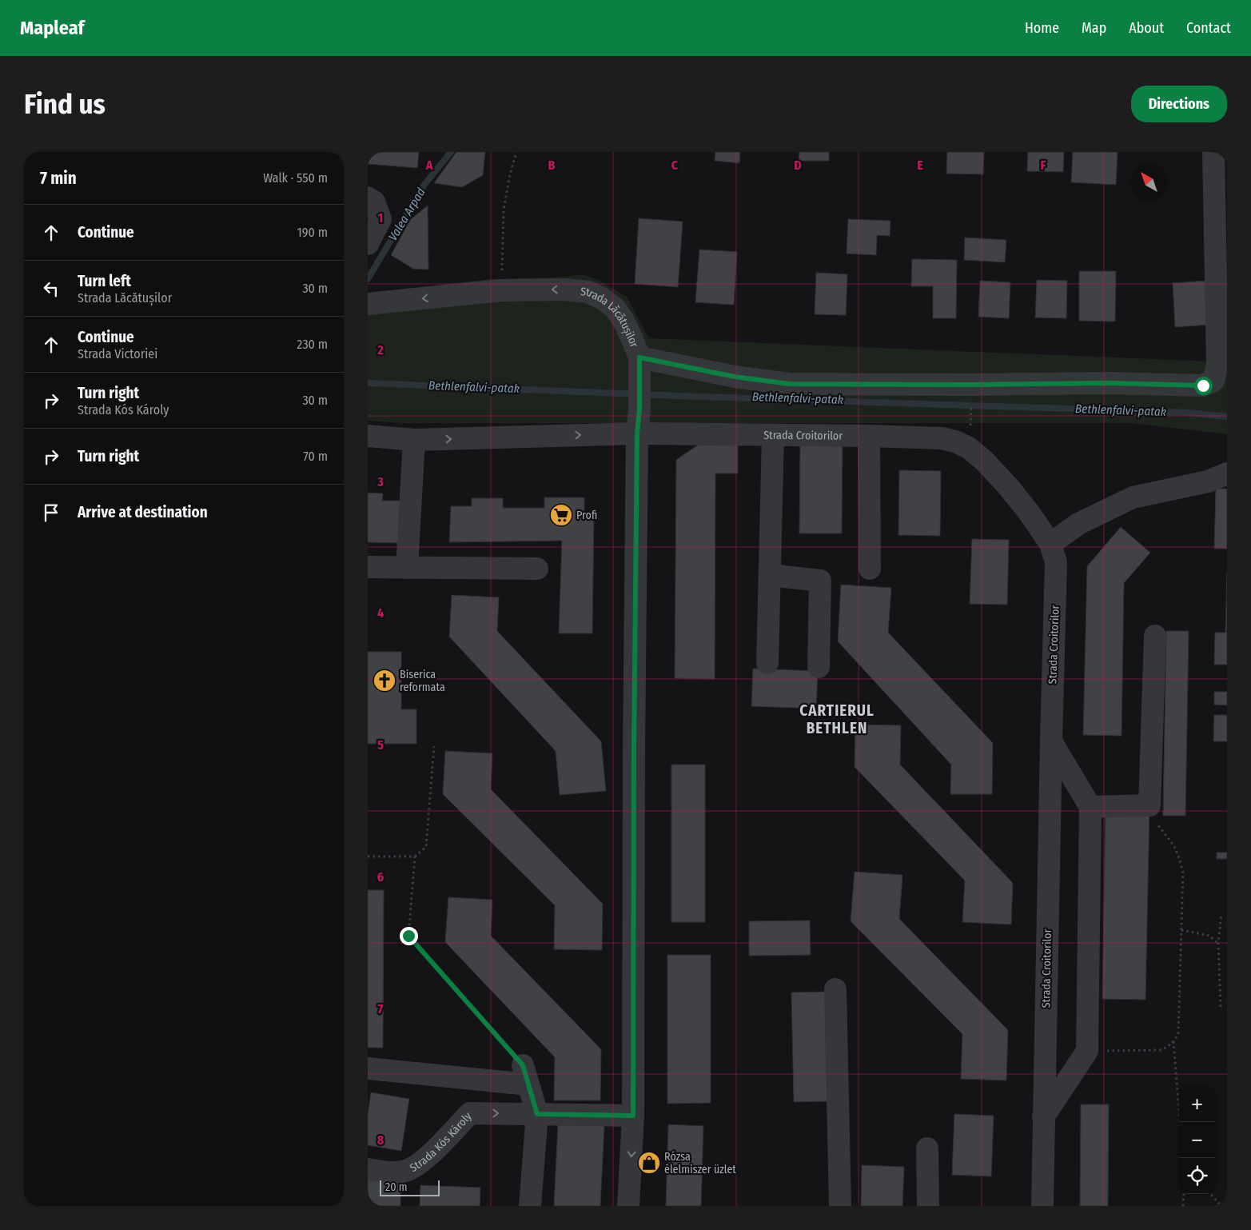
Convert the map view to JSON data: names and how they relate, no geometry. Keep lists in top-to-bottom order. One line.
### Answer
{"streets":{"street":["Strada Lăcătușilor","Strada Croitorilor","Strada Kós Károly"]},"crossings":[["Strada Lăcătușilor","Strada Croitorilor"],["Strada Lăcătușilor","Strada Kós Károly"]],"districts":["CARTIERUL BETHLEN"],"water":["Valea Arpad","Bethlenfalvi-patak"],"places":{"supermarket":["Profi"],"church":["Biserica reformata"],"shop":["Rózsa élelmiszer üzlet"]},"scale_bar":"20 m","north":"top left","page":{"header":"Mapleaf","nav":["Home","Map","About","Contact"],"buttons":"Directions","title":"Find us","heading":["7 min","Walk · 550 m"],"list":[["Continue","190 m"],["Turn left","Strada Lăcătușilor","30 m"],["Continue","Strada Victoriei","230 m"],["Turn right","Strada Kós Károly","30 m"],["Turn right","70 m"],"Arrive at destination"],"map_buttons":["+","−"],"scale":"20 m"},"grid":{"columns":["A","B","C","D","E","F"],"rows":["1","2","3","4","5","6","7","8"]}}
